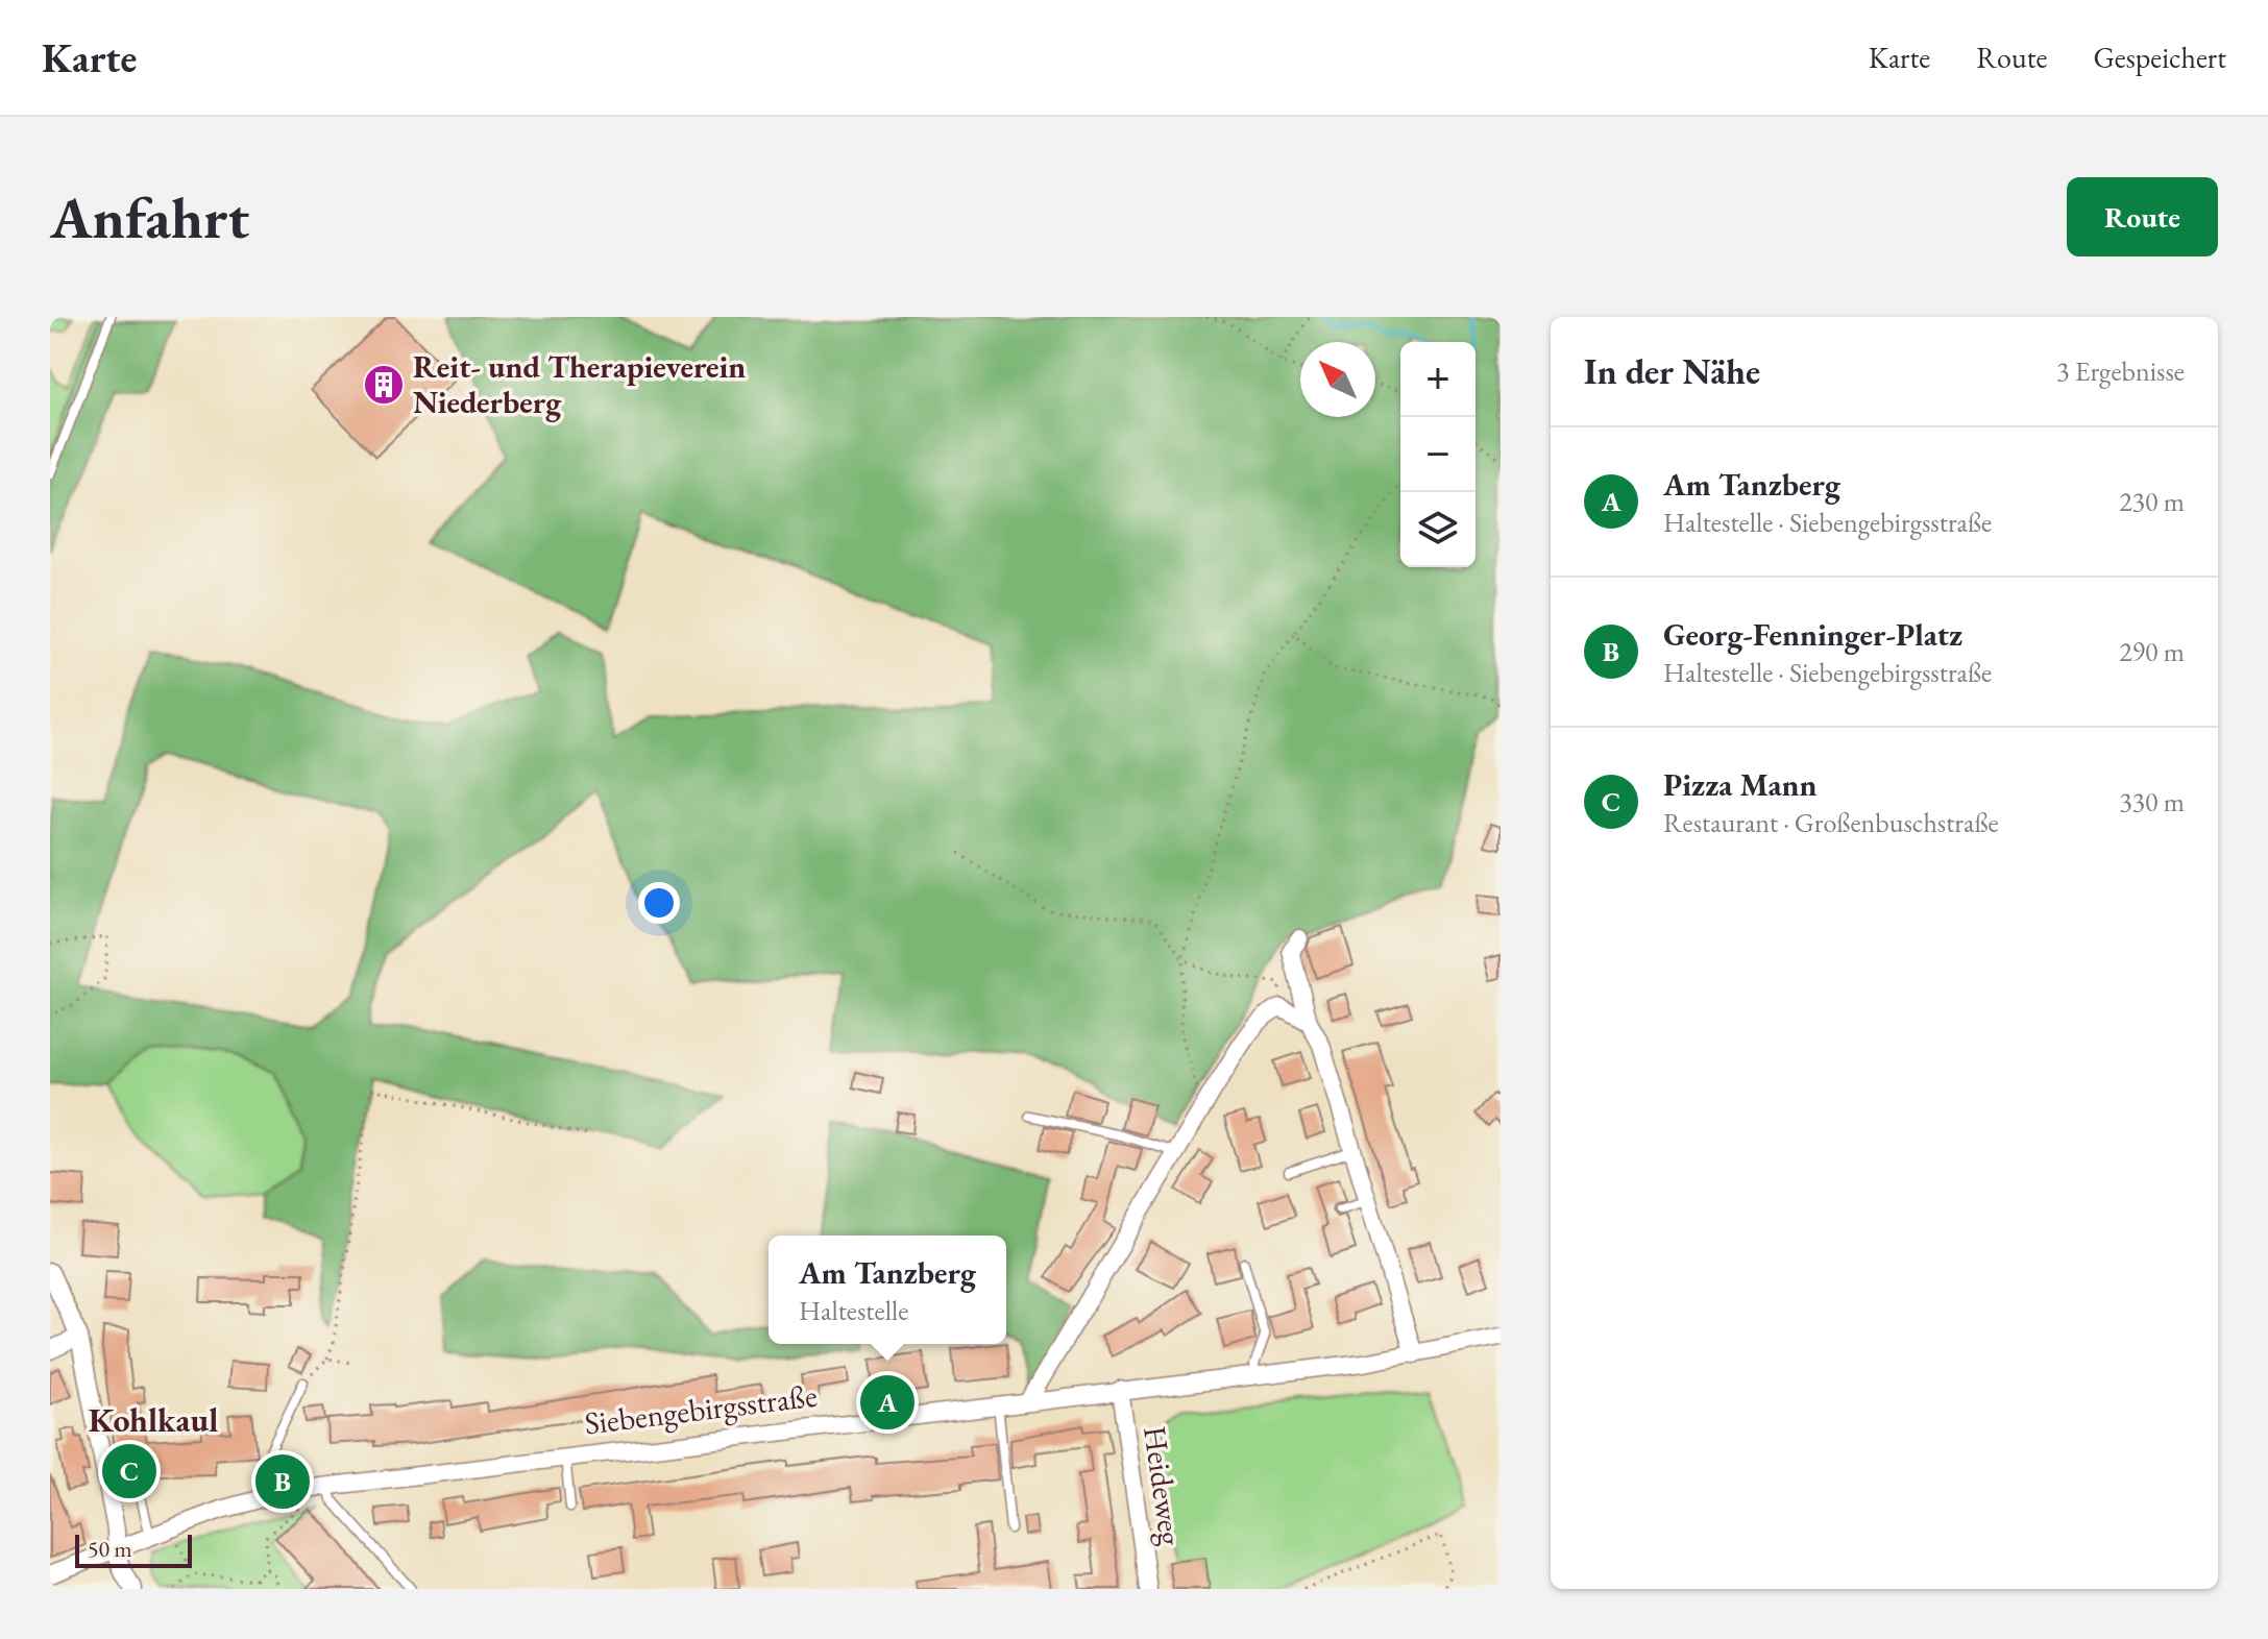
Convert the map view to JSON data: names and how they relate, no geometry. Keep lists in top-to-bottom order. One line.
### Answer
{"streets":{"street":["Siebengebirgsstraße","Heideweg"]},"crossings":[["Siebengebirgsstraße","Heideweg"]],"districts":["Kohlkaul"],"places":{"building":["Reit- und Therapieverein Niederberg"]},"scale_bar":"50 m","north":"top left","page":{"header":"Karte","nav":["Karte","Route","Gespeichert"],"buttons":"Route","title":"Anfahrt","heading":["In der Nähe","3 Ergebnisse"],"map_buttons":["+","−"],"list":[{"mark":"A","name":"Am Tanzberg","note":"Haltestelle · Siebengebirgsstraße","value":"230 m"},{"mark":"B","name":"Georg-Fenninger-Platz","note":"Haltestelle · Siebengebirgsstraße","value":"290 m"},{"mark":"C","name":"Pizza Mann","note":"Restaurant · Großenbuschstraße","value":"330 m"}],"popup":["Am Tanzberg","Haltestelle"],"pins":["A","C","B"],"scale":"50 m"}}
